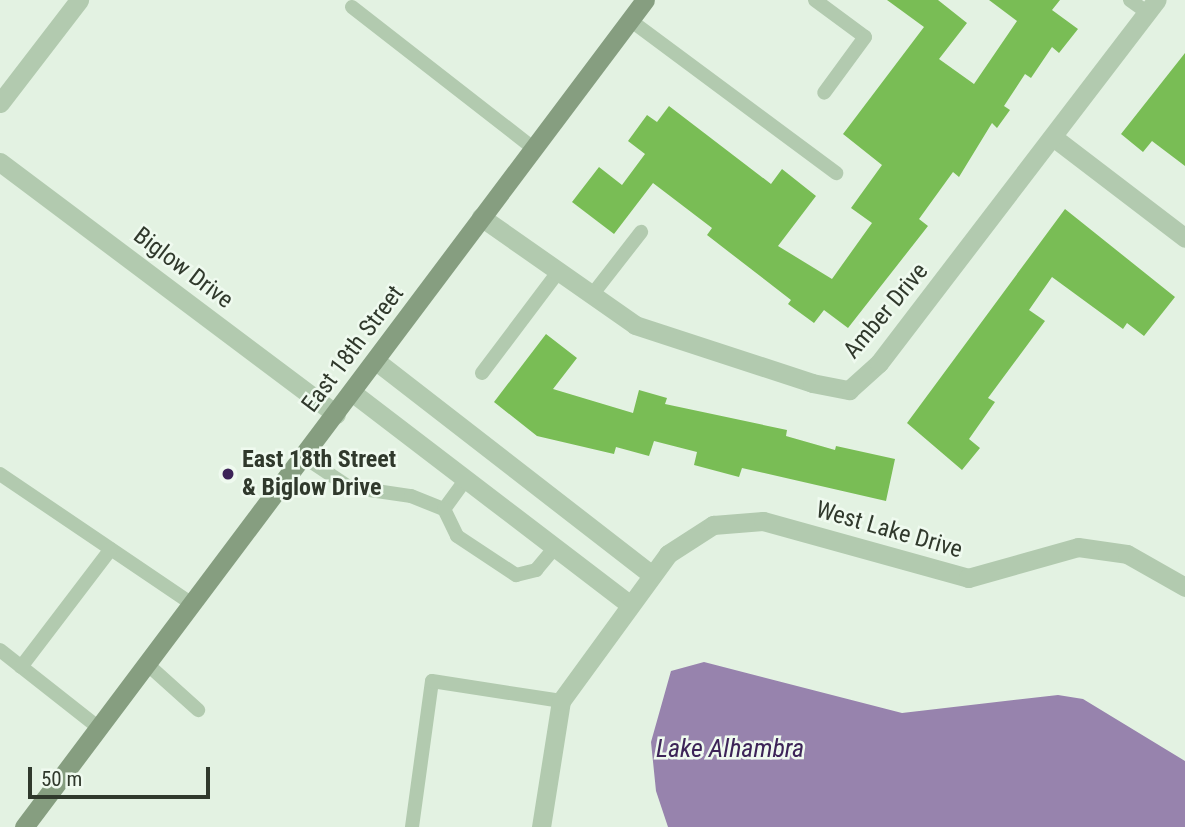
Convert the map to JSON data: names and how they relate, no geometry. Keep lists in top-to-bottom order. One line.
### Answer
{"streets":{"main road":["East 18th Street"],"street":["Biglow Drive","Amber Drive","West Lake Drive"]},"crossings":[["Biglow Drive","East 18th Street"],["Amber Drive","East 18th Street"]],"water":["Lake Alhambra"],"places":["East 18th Street & Biglow Drive"],"scale_bar":"50 m"}
